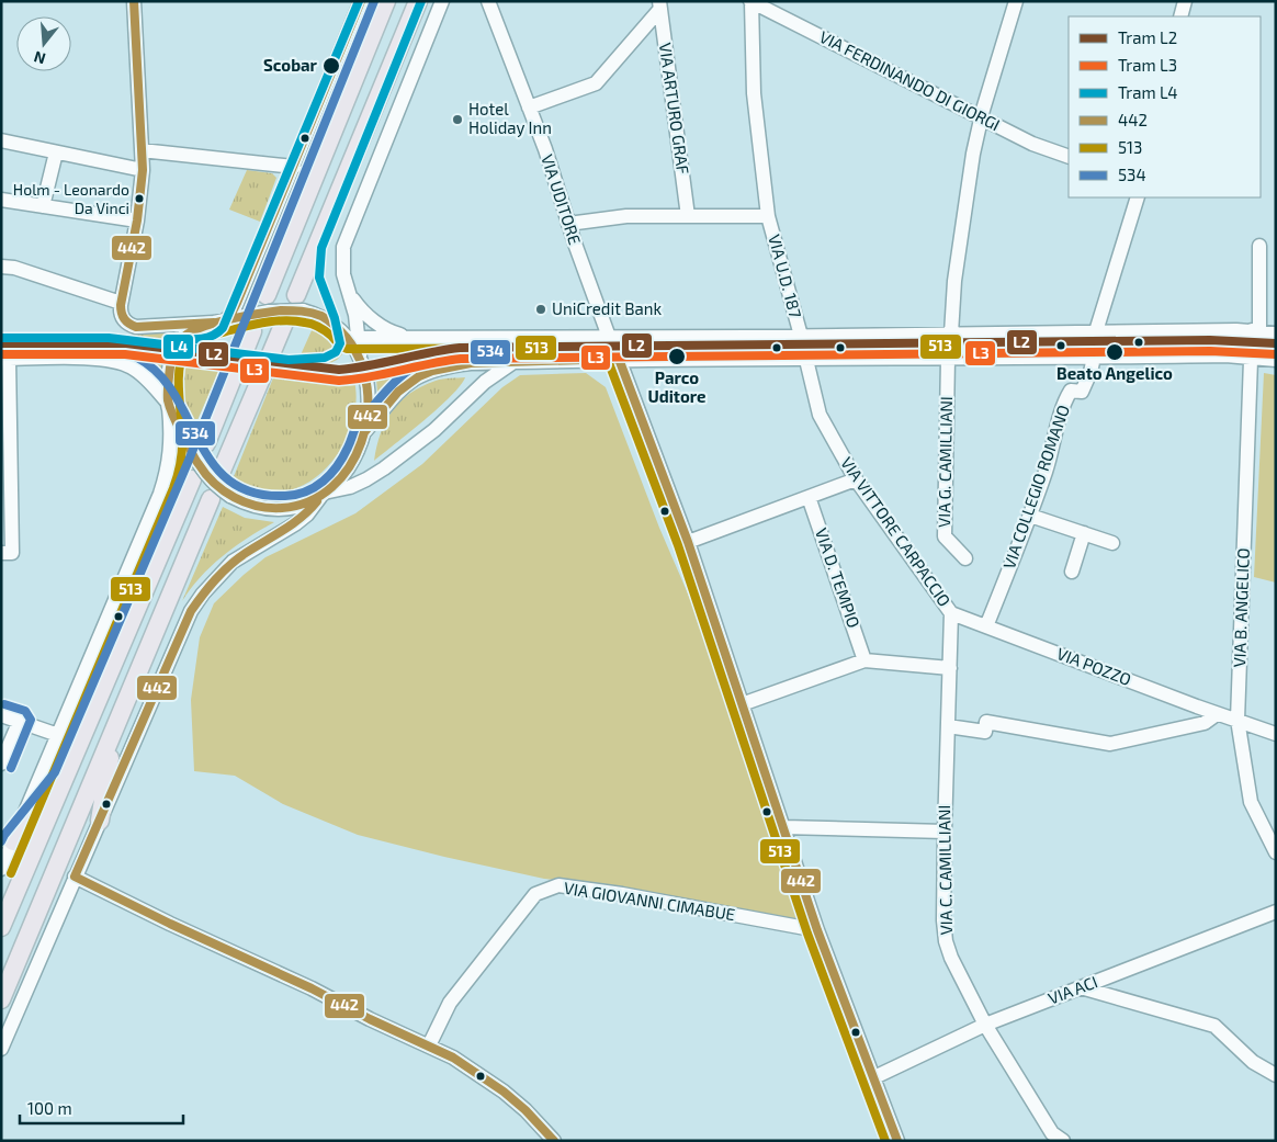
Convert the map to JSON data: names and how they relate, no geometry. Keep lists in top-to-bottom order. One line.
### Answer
{"streets":{"street":["VIA FERDINANDO DI GIORGI","VIA ARTURO GRAF","VIA UDITORE","VIA U.D. 187","VIA G. CAMILLIANI","VIA COLLEGIO ROMANO","VIA VITTORE CARPACCIO","VIA D. TEMPIO","VIA B. ANGELICO","VIA POZZO","VIA C. CAMILLIANI","VIA GIOVANNI CIMABUE","VIA ACI"]},"crossings":[["VIA FERDINANDO DI GIORGI","VIA U.D. 187"],["VIA COLLEGIO ROMANO","VIA POZZO"],["VIA VITTORE CARPACCIO","VIA POZZO"],["VIA VITTORE CARPACCIO","VIA C. CAMILLIANI"],["VIA B. ANGELICO","VIA POZZO"],["VIA POZZO","VIA C. CAMILLIANI"],["VIA C. CAMILLIANI","VIA ACI"]],"places":["Scobar","Hotel Holiday Inn","Holm - Leonardo Da Vinci","UniCredit Bank","Beato Angelico","Parco Uditore"],"lines":["tram line L4","transit line 442","transit line 534","transit line 513","tram line L2","tram line L3"],"legend":["Tram L2","Tram L3","Tram L4","442","513","534"],"scale_bar":"100 m","north":"bottom"}
